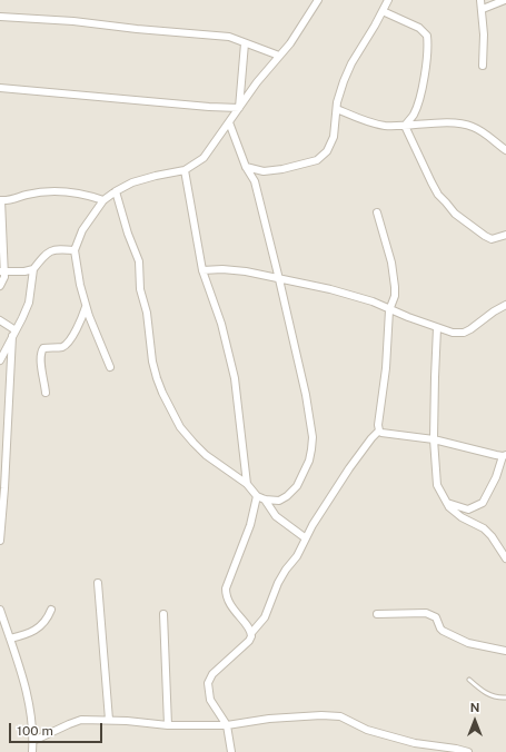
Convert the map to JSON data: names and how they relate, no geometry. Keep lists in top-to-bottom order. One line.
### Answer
{"scale_bar":"100 m","north":"top"}
